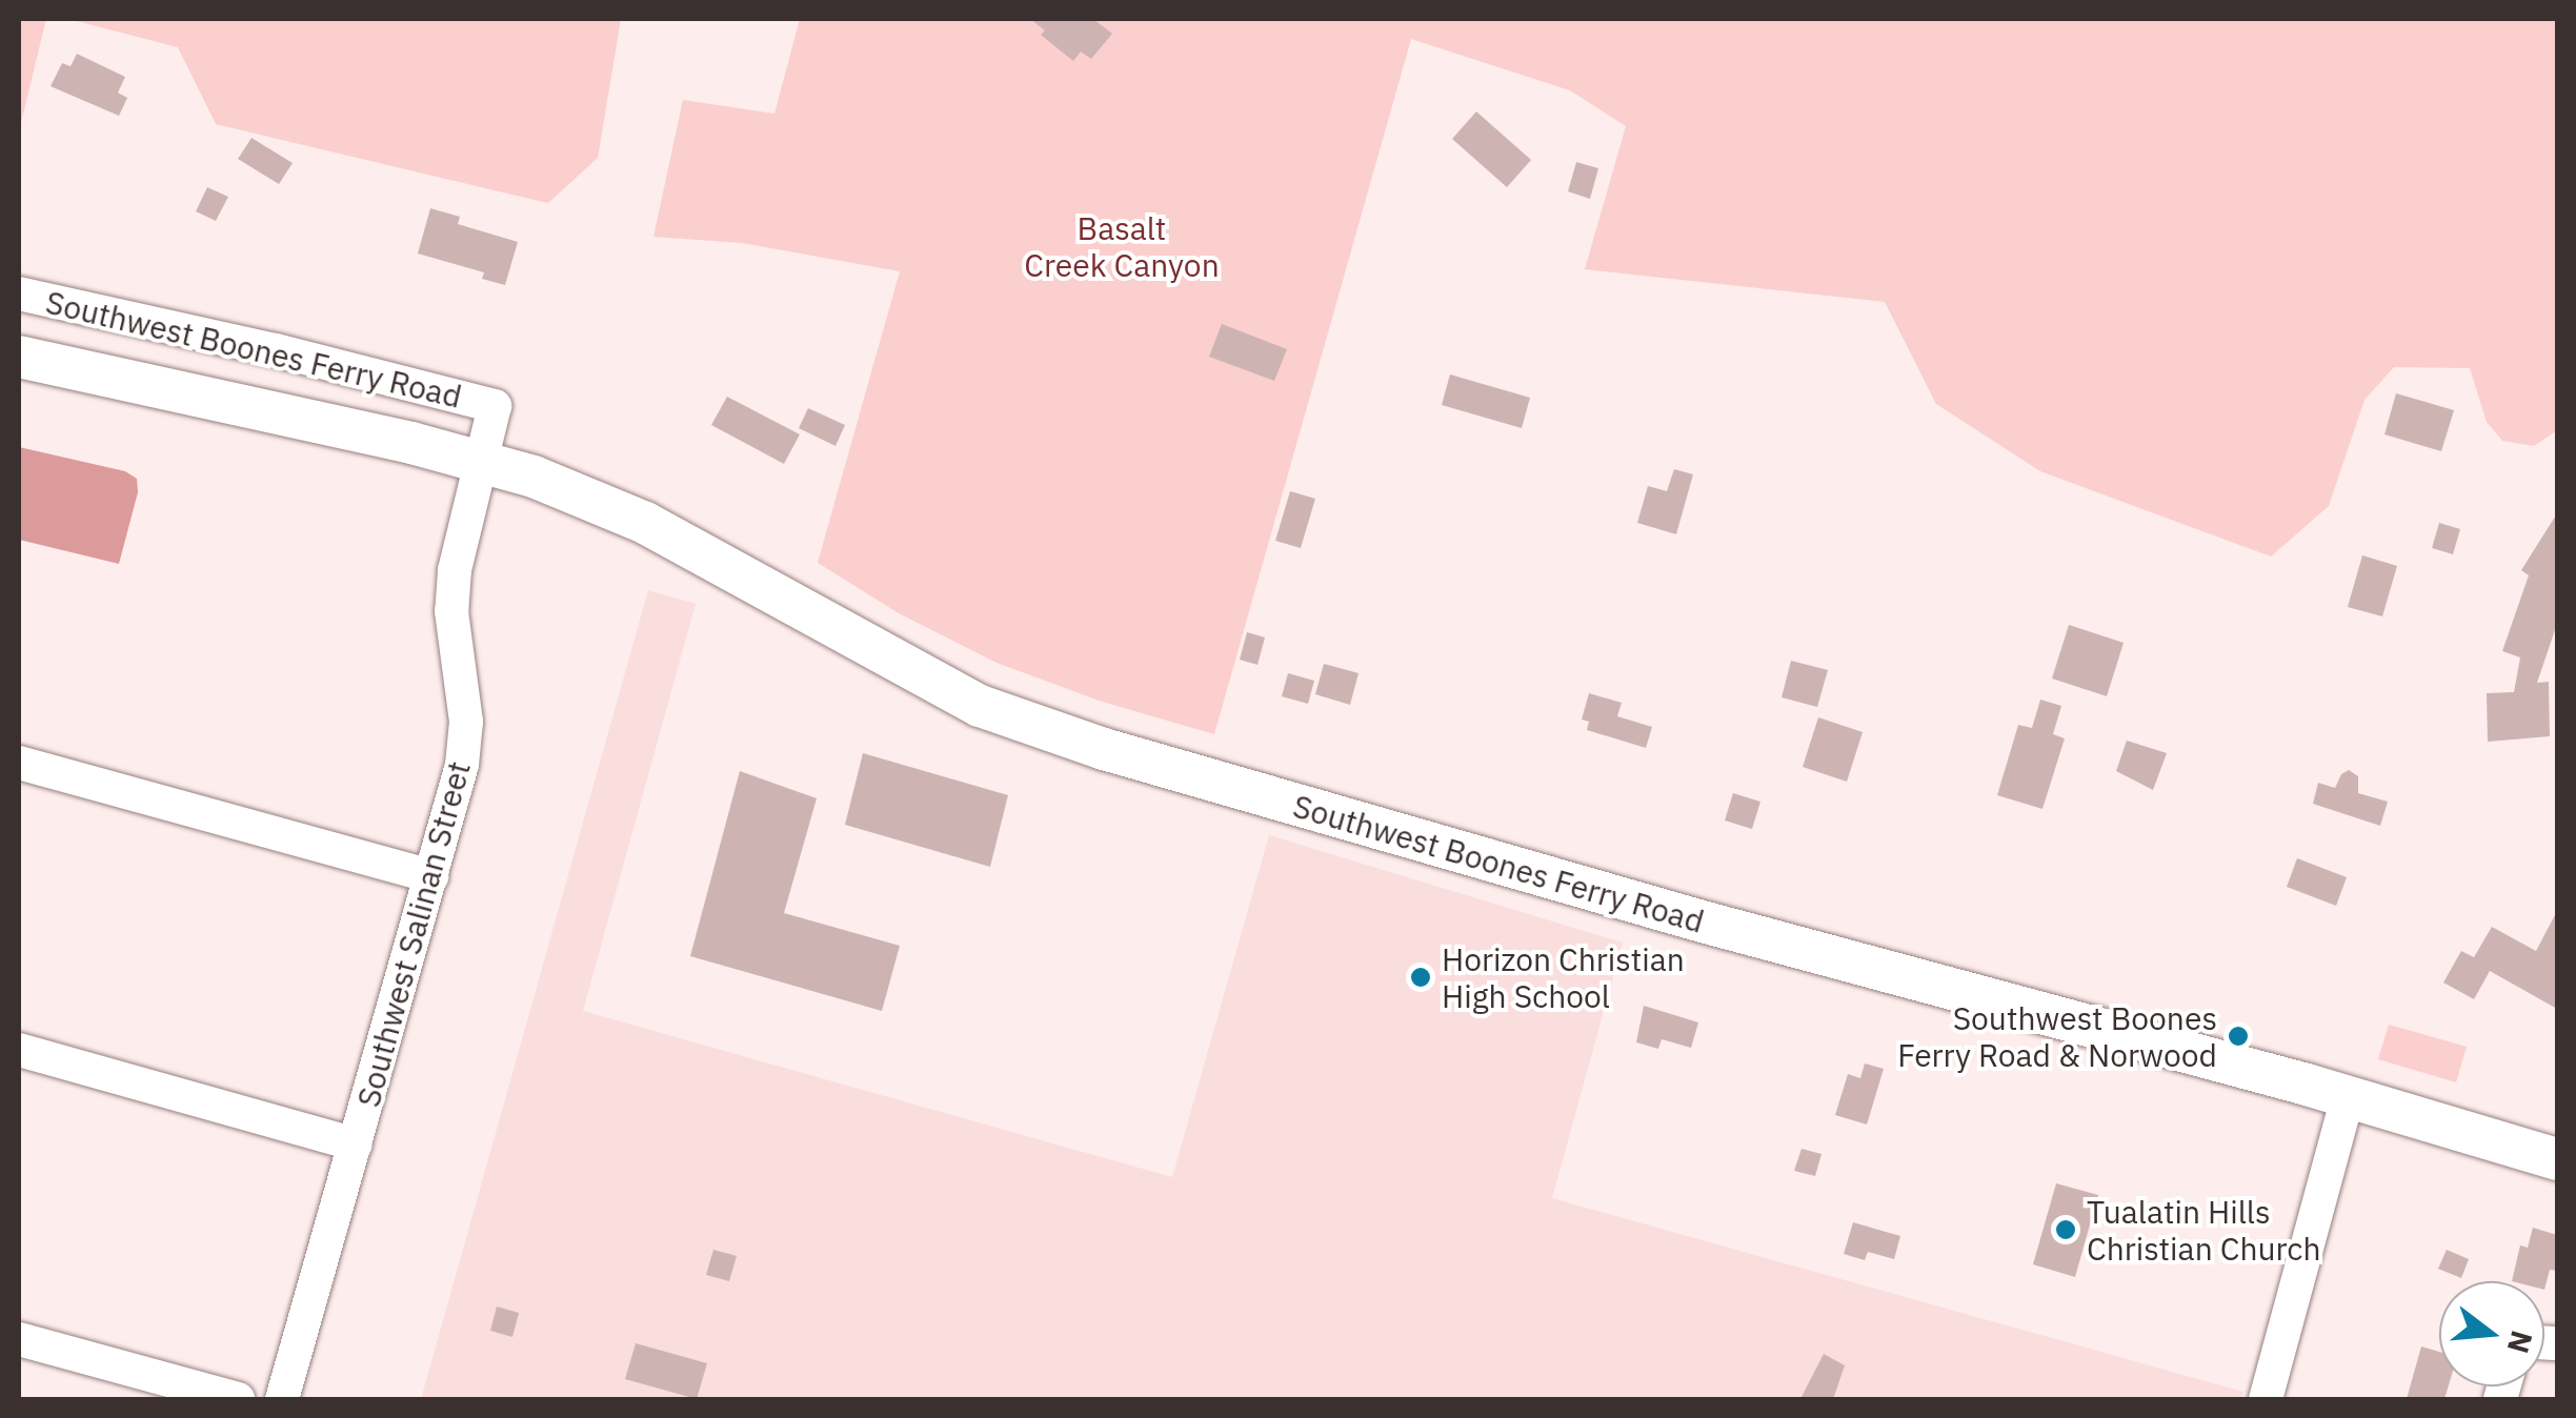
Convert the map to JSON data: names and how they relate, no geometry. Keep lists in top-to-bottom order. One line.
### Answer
{"streets":{"main road":["Southwest Boones Ferry Road"],"street":["Southwest Salinan Street"]},"crossings":[["Southwest Boones Ferry Road","Southwest Salinan Street"]],"parks":["Basalt Creek Canyon"],"places":["Horizon Christian High School","Southwest Boones Ferry Road & Norwood","Tualatin Hills Christian Church"],"north":"right"}
